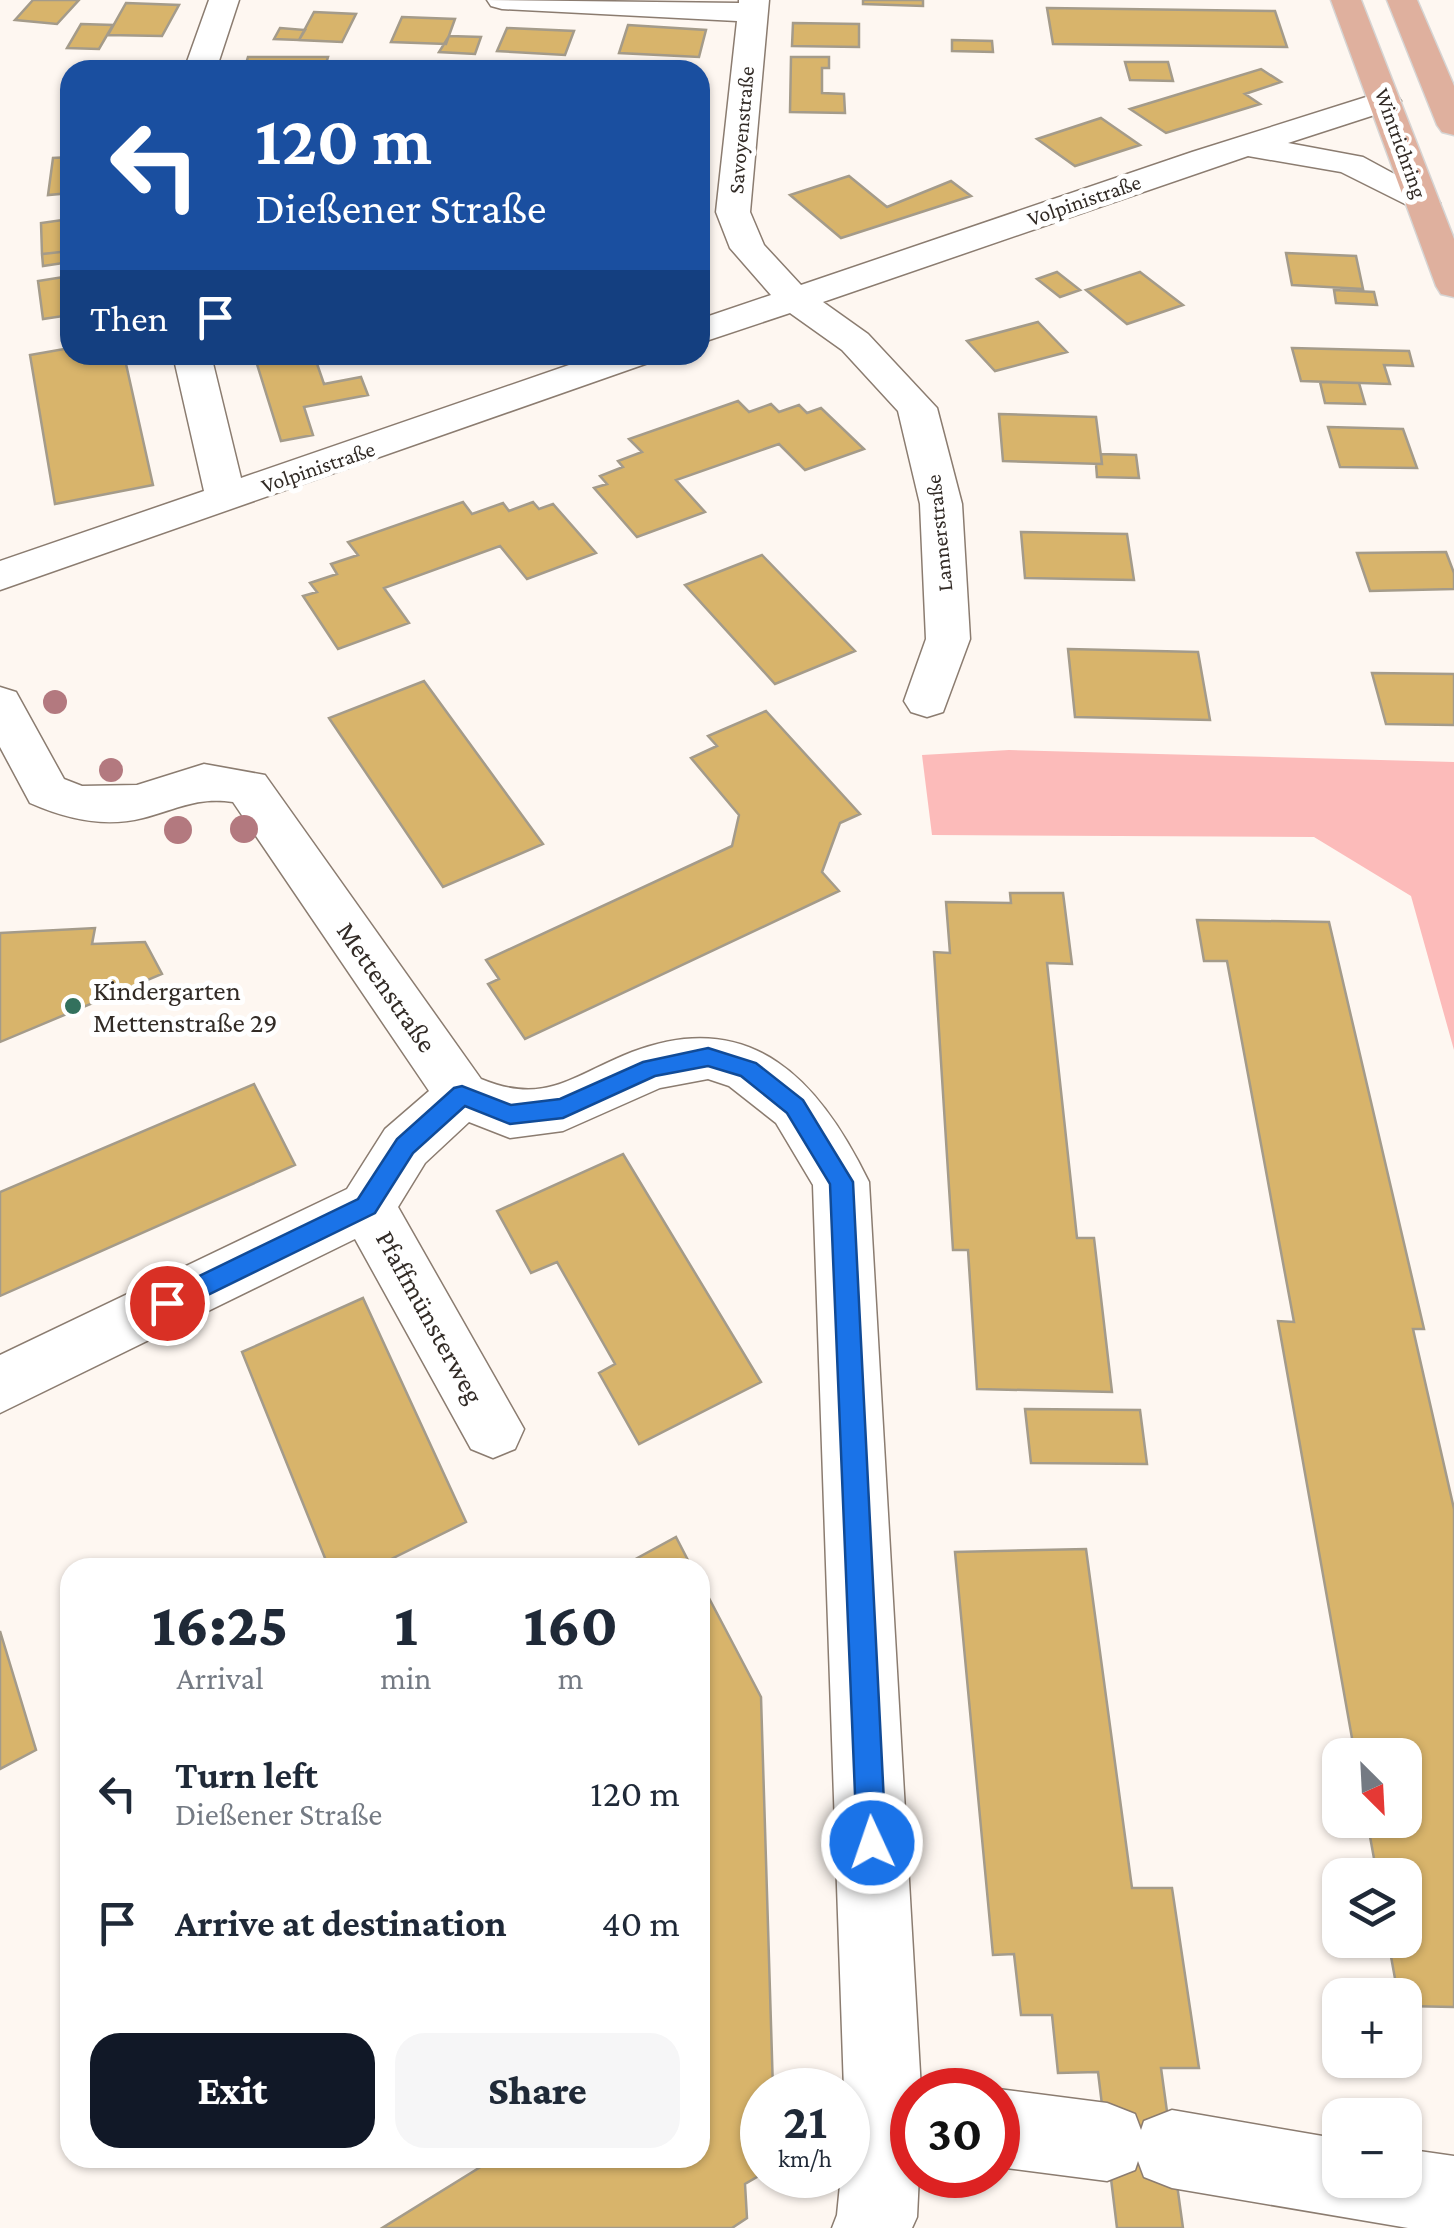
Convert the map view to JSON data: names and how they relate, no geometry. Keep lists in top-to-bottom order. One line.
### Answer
{"streets":{"main road":["Wintrichring"],"street":["Savoyenstraße","Volpinistraße","Lannerstraße","Mettenstraße","Pfaffmünsterweg"]},"crossings":[["Savoyenstraße","Volpinistraße"],["Savoyenstraße","Lannerstraße"],["Wintrichring","Volpinistraße"],["Volpinistraße","Lannerstraße"]],"places":["Kindergarten Mettenstraße 29"],"north":"bottom right","page":{"turn":["120 m","Dießener Straße"],"then":"Then","eta":["16:25","Arrival","1","min","160","m"],"list":[{"name":"Turn left","note":"Dießener Straße","value":"120 m"},{"name":"Arrive at destination","value":"40 m"}],"map_buttons":["+","−"],"buttons":["Exit","Share"],"speed":"21 km/h","limit":"30"}}
